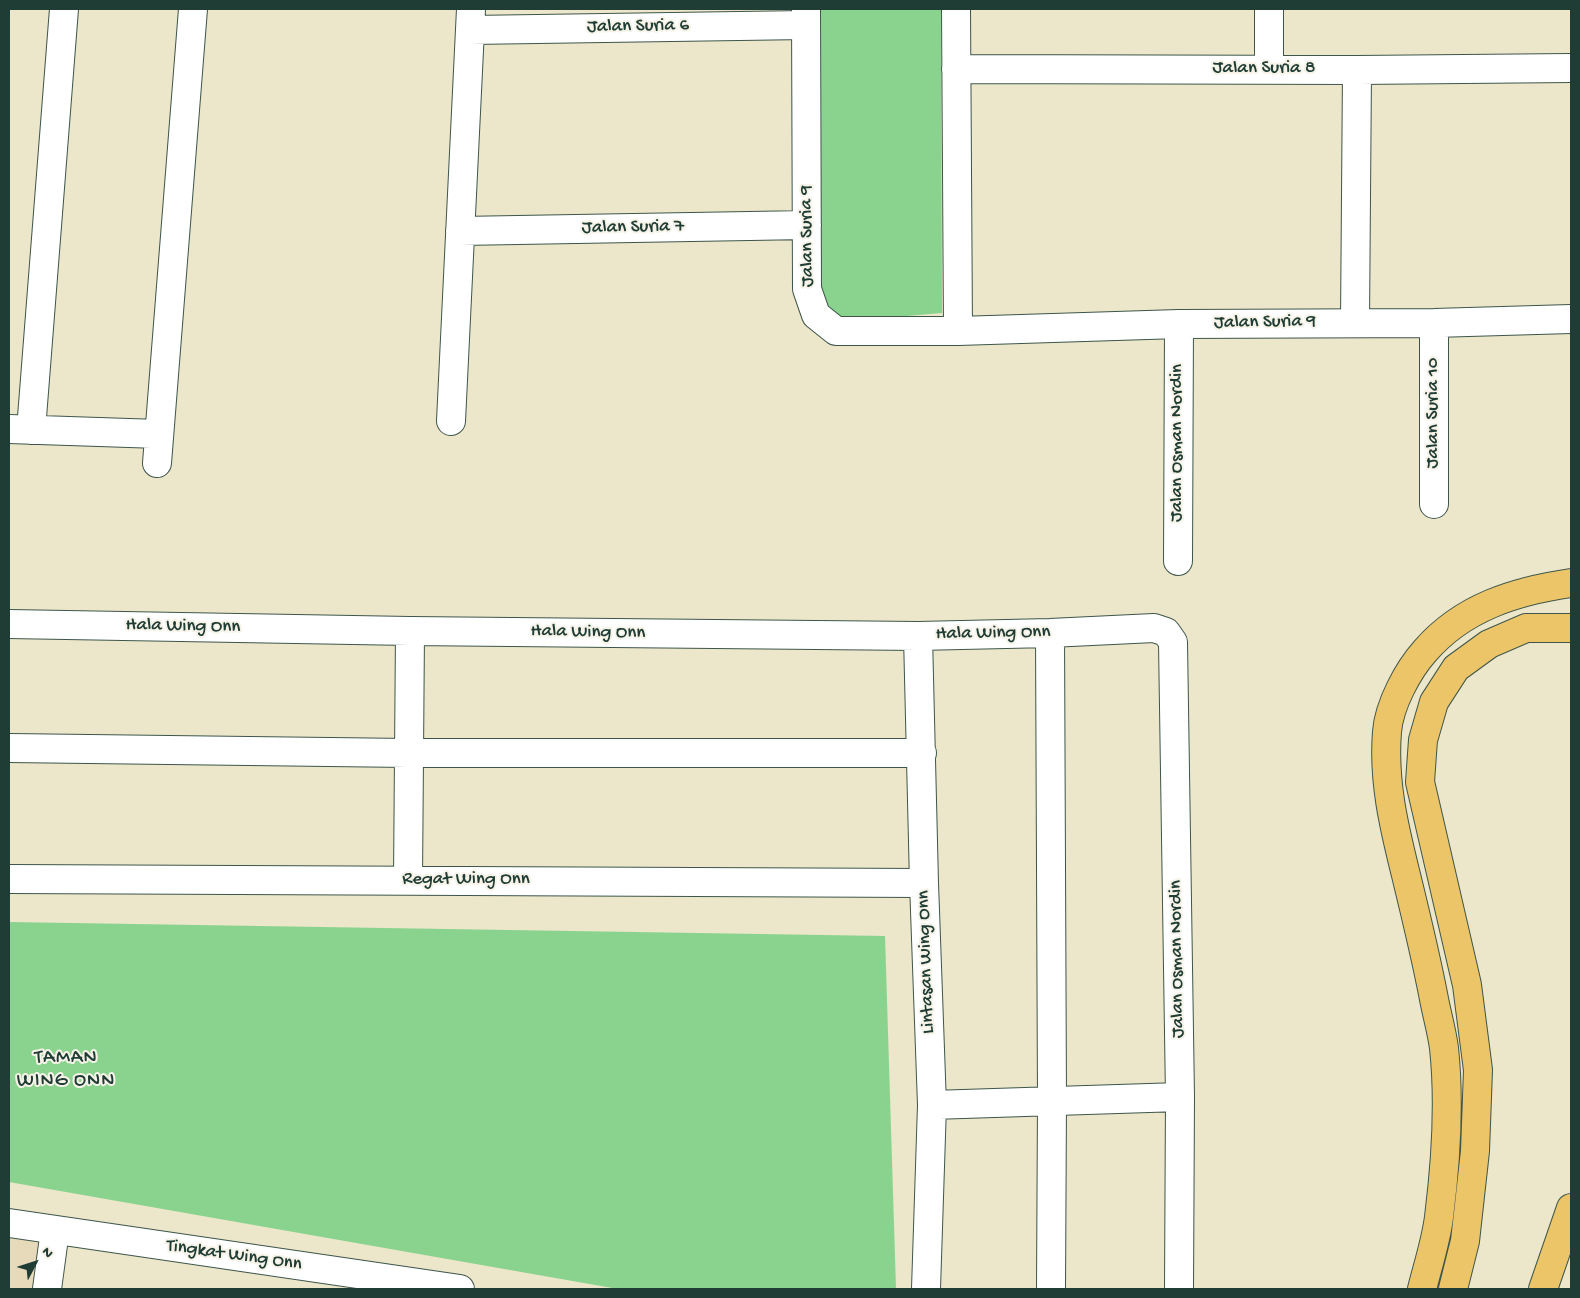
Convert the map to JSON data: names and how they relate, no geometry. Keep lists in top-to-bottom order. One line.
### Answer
{"streets":{"street":["Jalan Suria 6","Jalan Suria 8","Jalan Suria 7","Jalan Suria 9","Jalan Suria 10","Jalan Osman Nordin","Hala Wing Onn","Regat Wing Onn","Lintasan Wing Onn","Tingkat Wing Onn"]},"crossings":[["Jalan Suria 6","Jalan Suria 9"],["Jalan Suria 7","Jalan Suria 9"],["Jalan Suria 9","Jalan Suria 10"],["Jalan Suria 9","Jalan Osman Nordin"],["Jalan Osman Nordin","Hala Wing Onn"],["Hala Wing Onn","Lintasan Wing Onn"],["Regat Wing Onn","Lintasan Wing Onn"]],"districts":["TAMAN WING ONN"],"north":"top right"}
